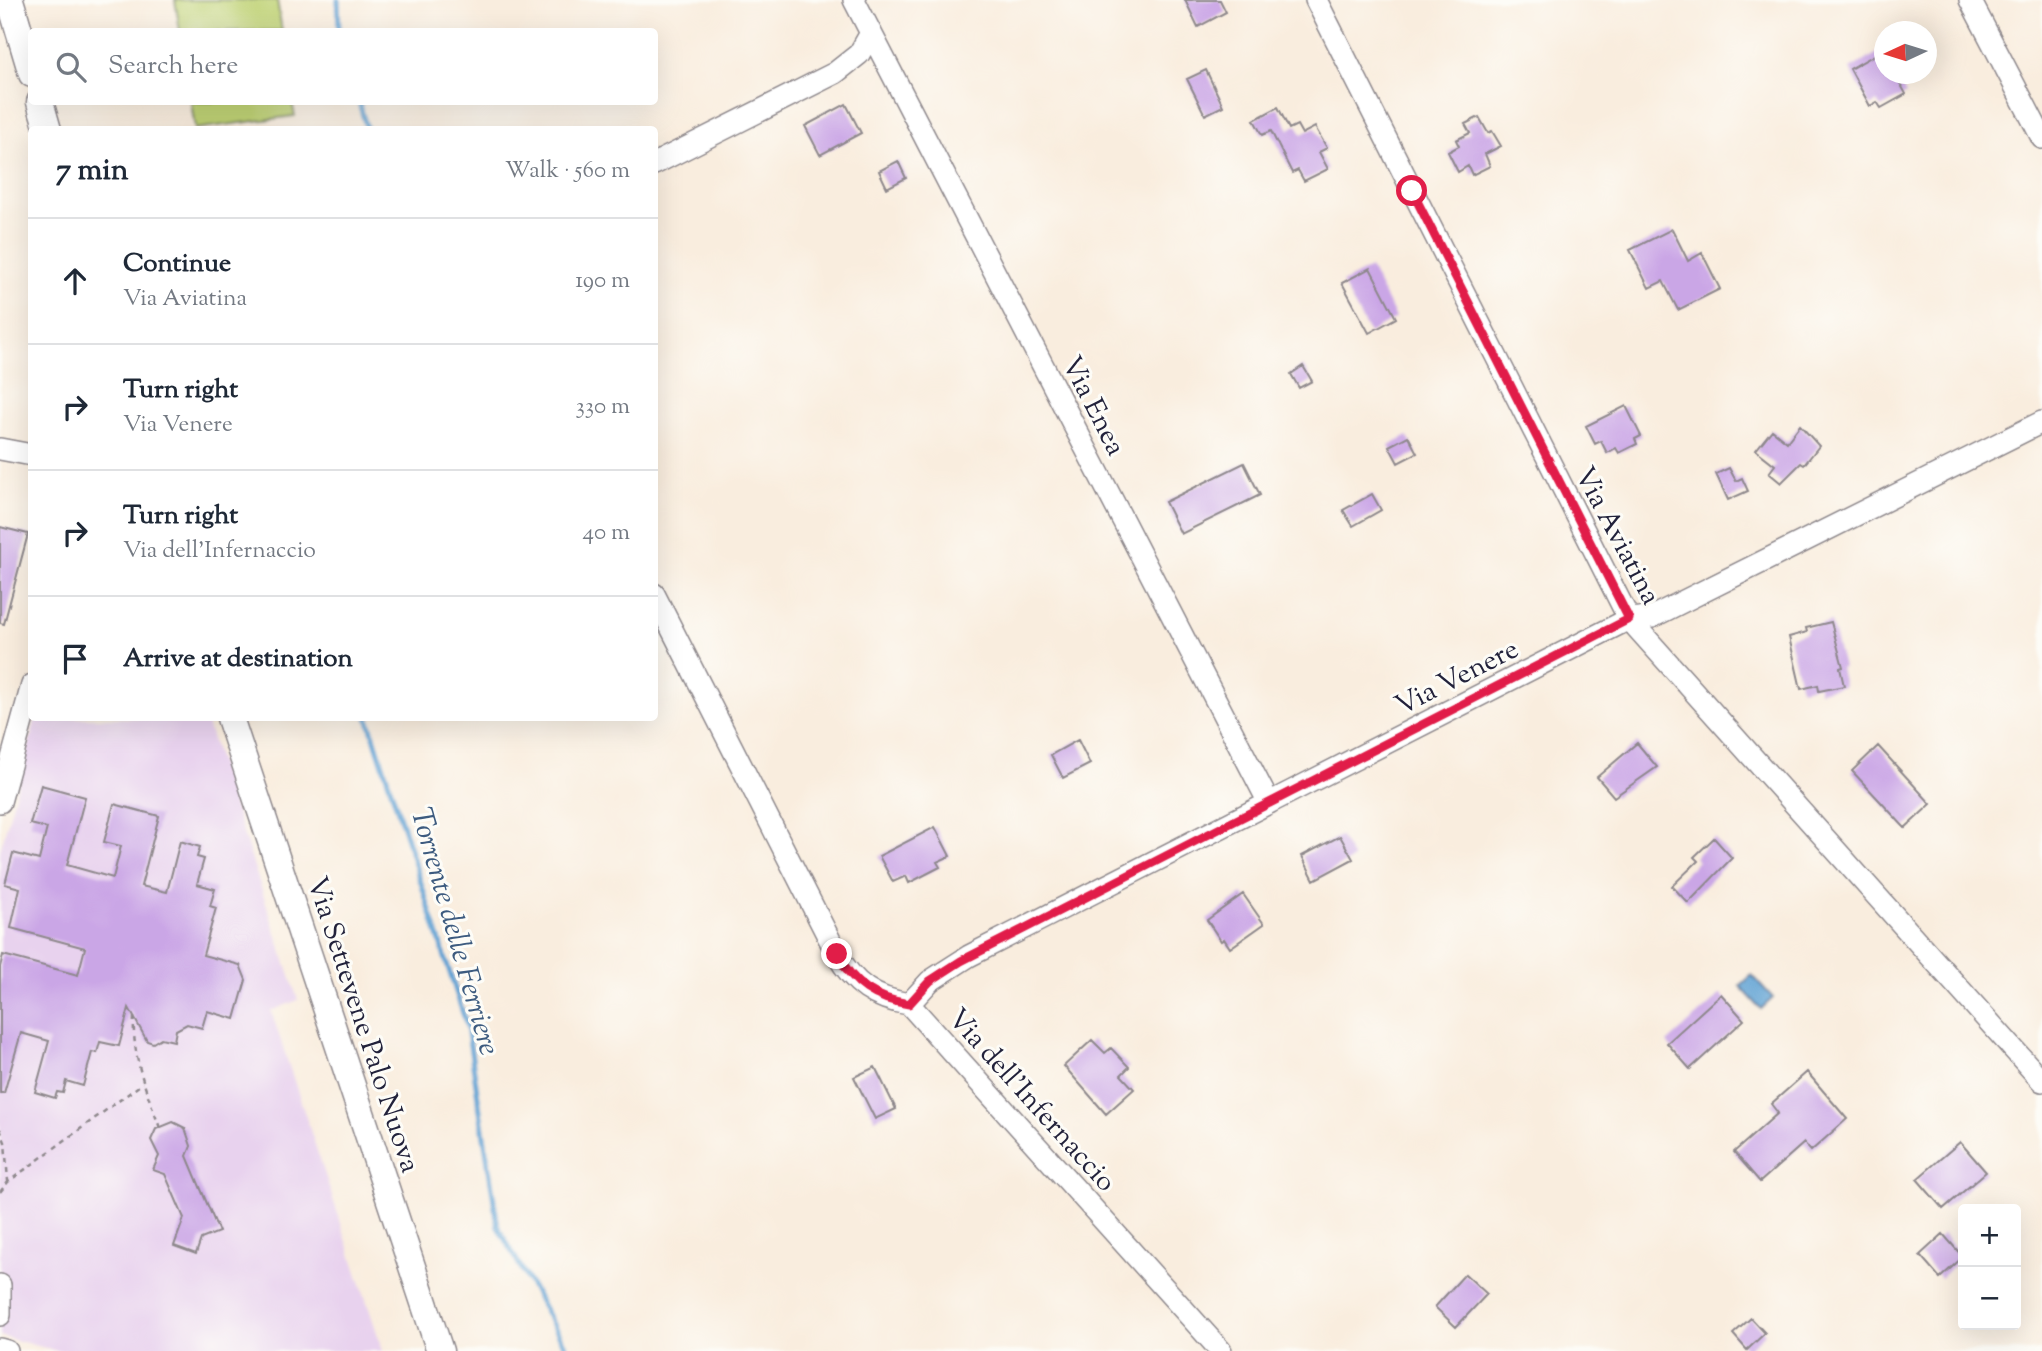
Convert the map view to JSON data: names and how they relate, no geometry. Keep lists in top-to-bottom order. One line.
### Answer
{"streets":{"main road":["Via Settevene Palo Nuova"],"street":["Via Enea","Via Aviatina","Via Venere","Via dell'Infernaccio"]},"crossings":[["Via Enea","Via Venere"],["Via Aviatina","Via Venere"],["Via Venere","Via dell'Infernaccio"]],"water":["Torrente delle Ferriere"],"north":"left","page":{"search":"Search here","heading":["7 min","Walk · 560 m"],"list":[["Continue","Via Aviatina","190 m"],["Turn right","Via Venere","330 m"],["Turn right","Via dell'Infernaccio","40 m"],"Arrive at destination"],"map_buttons":["+","−"]}}
